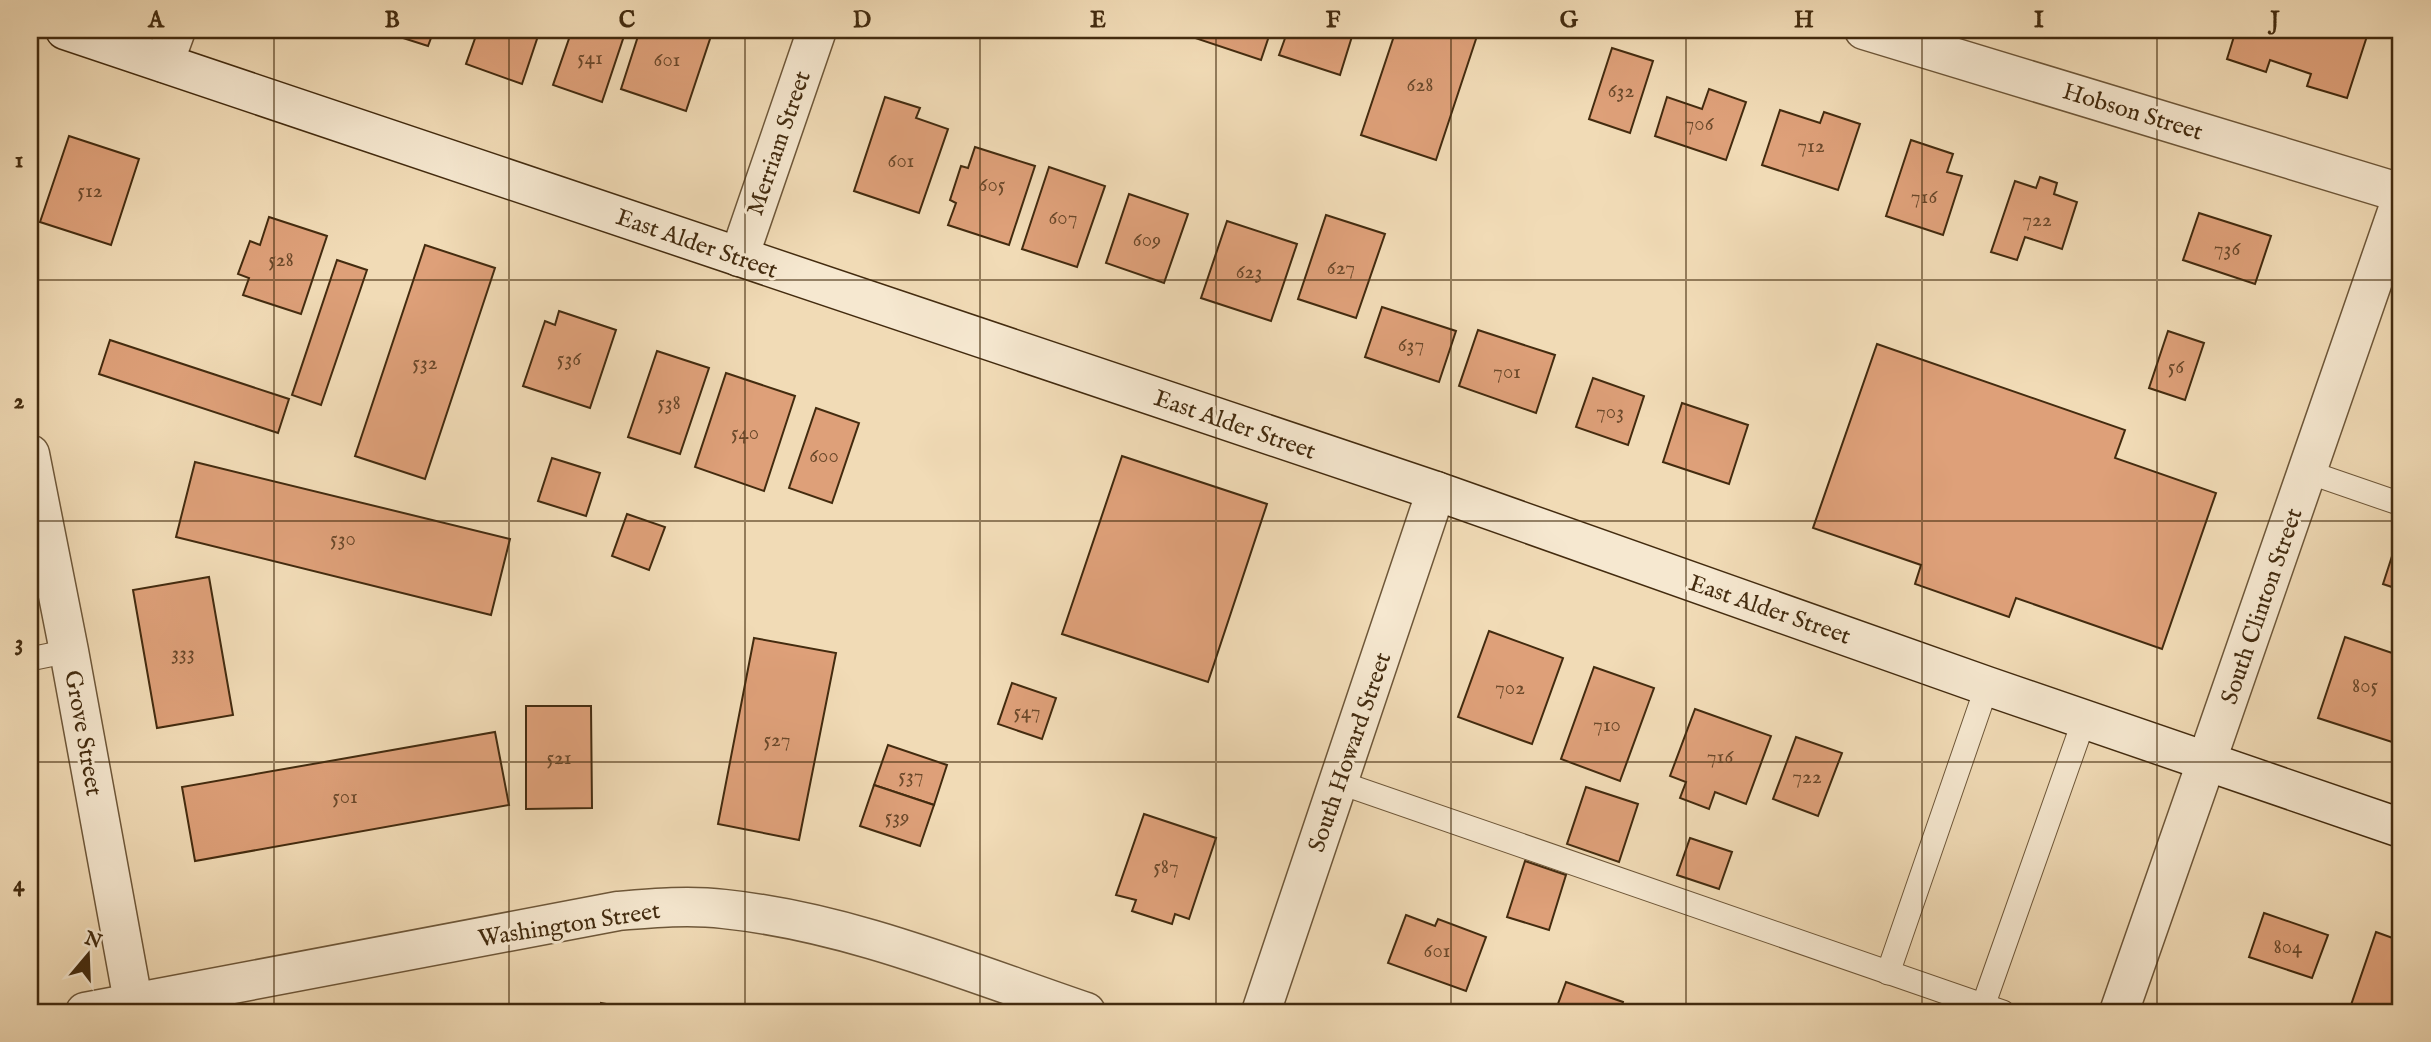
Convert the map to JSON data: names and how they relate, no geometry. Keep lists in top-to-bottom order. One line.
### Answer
{"streets":{"street":["Hobson Street","Merriam Street","East Alder Street","South Clinton Street","Grove Street","South Howard Street","Washington Street"]},"crossings":[["Merriam Street","East Alder Street"],["East Alder Street","South Clinton Street"],["East Alder Street","South Howard Street"],["Grove Street","Washington Street"]],"house_numbers":["541","601","628","632","706","712","601","605","512","716","607","722","609","736","528","627","623","637","536","532","56","701","538","703","540","600","530","333","805","702","547","710","527","716","521","537","722","501","539","587","804","601"],"north":"top","grid":{"columns":["A","B","C","D","E","F","G","H","I","J"],"rows":["1","2","3","4"]}}
